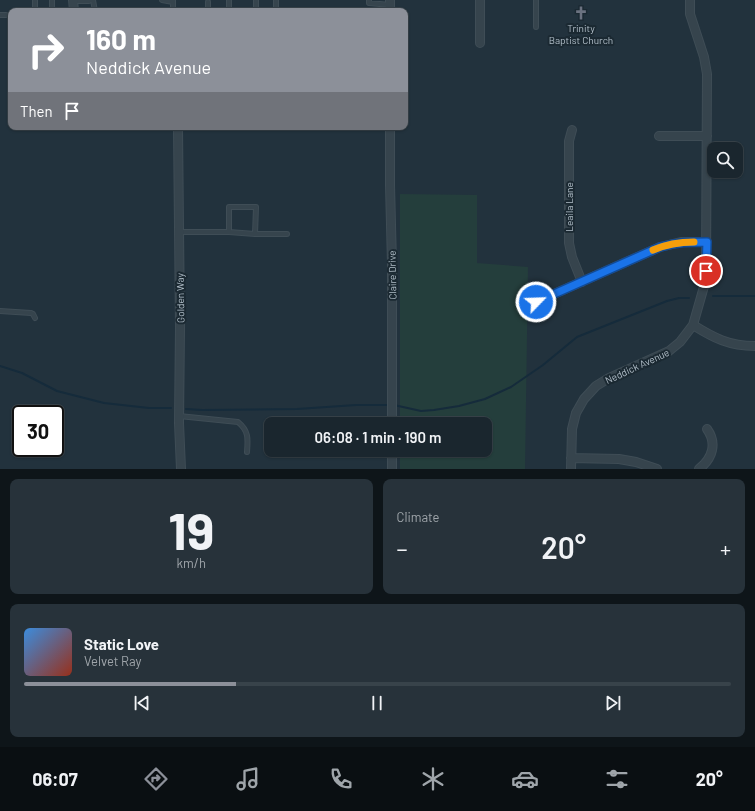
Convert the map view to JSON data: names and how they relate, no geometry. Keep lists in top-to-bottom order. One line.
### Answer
{"streets":{"street":["Leaila Lane","Claire Drive","Golden Way","Neddick Avenue"]},"places":{"church":["Trinity Baptist Church"]},"page":{"turn":["160 m","Neddick Avenue"],"then":"Then","limit":"30","trip":"06:08 · 1 min · 190 m","tile":[["19","km/h"],"Climate"],"heat":["−","20°","+"],"song":["Static Love","Velvet Ray"],"tabs":["06:07","20°"]}}
